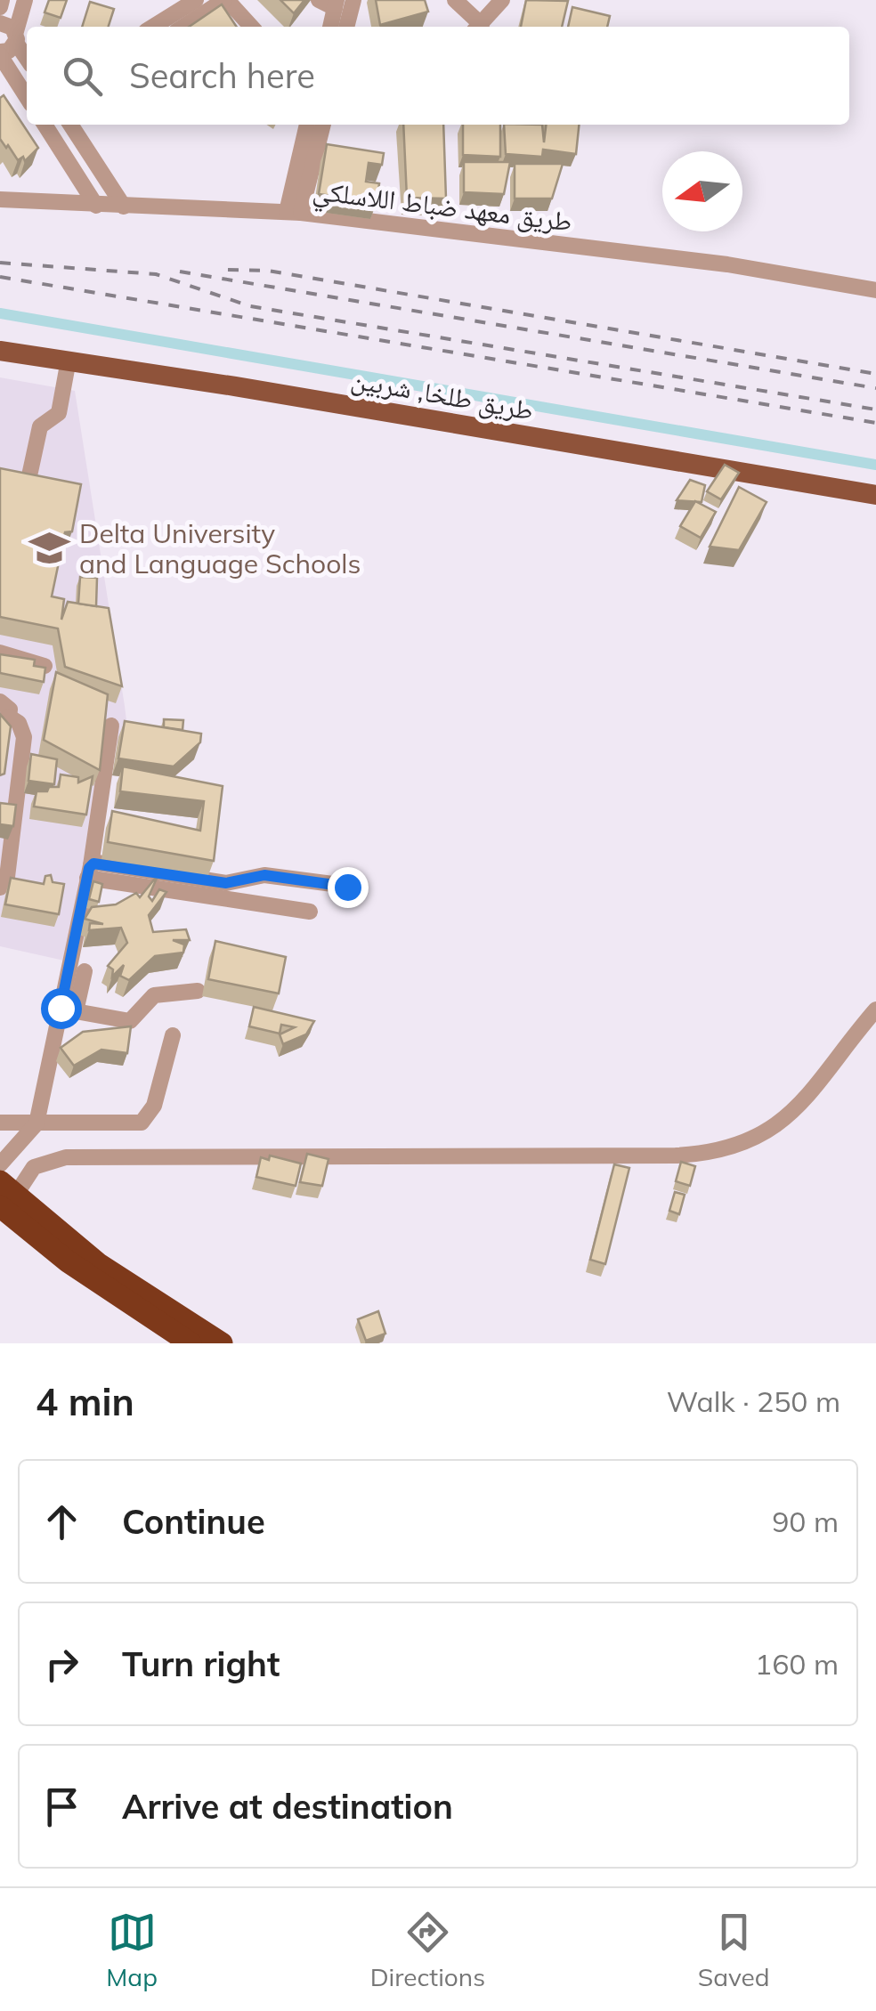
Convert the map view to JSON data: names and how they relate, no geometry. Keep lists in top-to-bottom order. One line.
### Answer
{"streets":{"main road":["طريق طلخا, شربين"],"street":["طريق معهد ضباط اللاسلكي"]},"places":{"school or university":["Delta University and Language Schools"]},"north":"left","page":{"search":"Search here","heading":["4 min","Walk · 250 m"],"list":[["Continue","90 m"],["Turn right","160 m"],"Arrive at destination"],"nav":["Map","Directions","Saved"]}}
